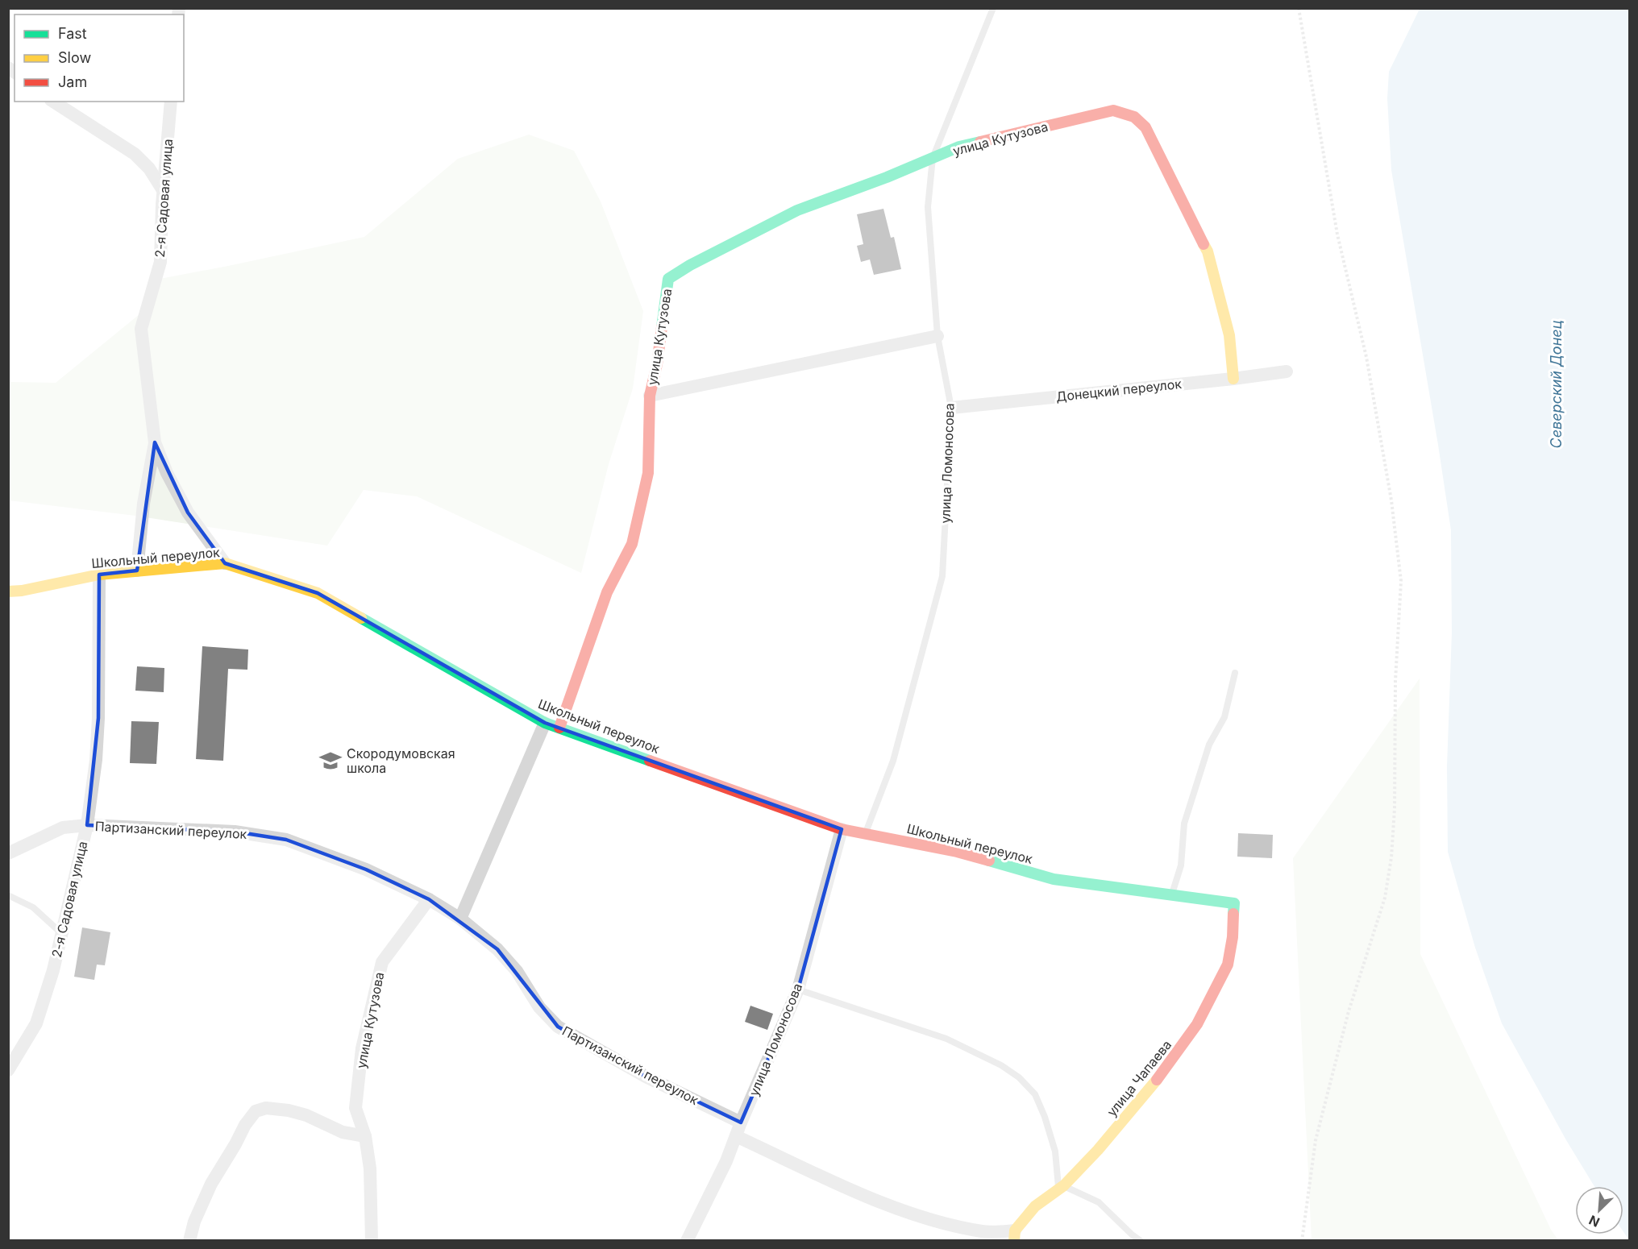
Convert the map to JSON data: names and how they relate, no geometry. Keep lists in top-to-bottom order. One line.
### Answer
{"streets":{"street":["улица Кутузова","2-я Садовая улица","Донецкий переулок","улица Ломоносова","Школьный переулок","Партизанский переулок","улица Чапаева"]},"crossings":[["улица Кутузова","Донецкий переулок"],["улица Кутузова","улица Ломоносова"],["улица Кутузова","Школьный переулок"],["улица Кутузова","Партизанский переулок"],["2-я Садовая улица","Школьный переулок"],["2-я Садовая улица","Партизанский переулок"],["Донецкий переулок","улица Ломоносова"],["улица Ломоносова","Школьный переулок"],["улица Ломоносова","Партизанский переулок"],["Школьный переулок","улица Чапаева"]],"water":["Северский Донец"],"places":{"school or university":["Скородумовская школа"]},"legend":["Fast","Slow","Jam"],"north":"bottom left"}
